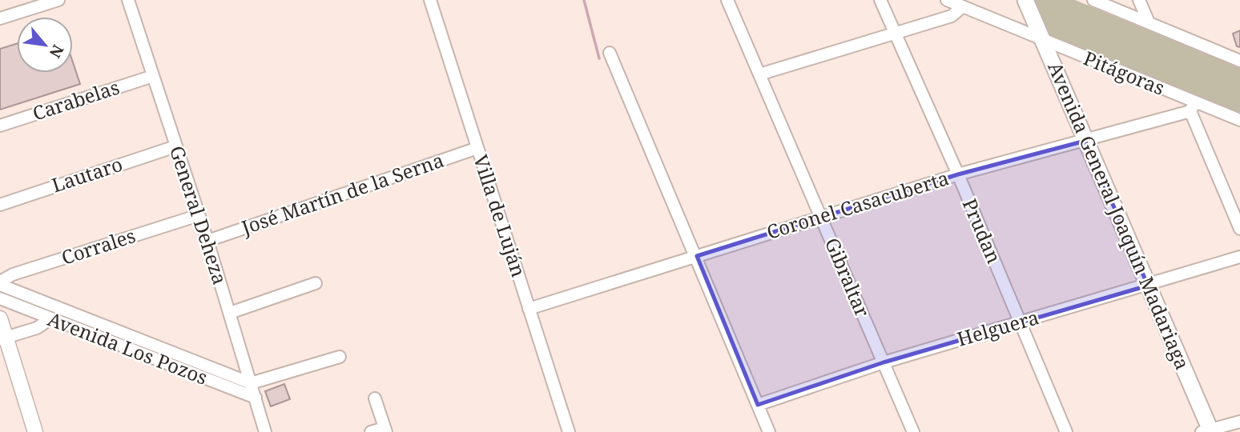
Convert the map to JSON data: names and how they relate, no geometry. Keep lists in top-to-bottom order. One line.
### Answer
{"streets":{"main road":["Avenida General Joaquín Madariaga"],"street":["Pitágoras","Carabelas","Lautaro","José Martín de la Serna","Coronel Casacuberta","General Deheza","Villa de Luján","Prudan","Corrales","Gibraltar","Helguera","Avenida Los Pozos"]},"crossings":[["Pitágoras","Coronel Casacuberta"],["Pitágoras","Avenida General Joaquín Madariaga"],["Carabelas","General Deheza"],["Lautaro","General Deheza"],["José Martín de la Serna","General Deheza"],["José Martín de la Serna","Villa de Luján"],["Coronel Casacuberta","Villa de Luján"],["Coronel Casacuberta","Avenida General Joaquín Madariaga"],["Coronel Casacuberta","Prudan"],["Coronel Casacuberta","Gibraltar"],["General Deheza","Corrales"],["General Deheza","Avenida Los Pozos"],["Avenida General Joaquín Madariaga","Helguera"],["Prudan","Helguera"],["Corrales","Avenida Los Pozos"],["Gibraltar","Helguera"]],"north":"bottom right"}
